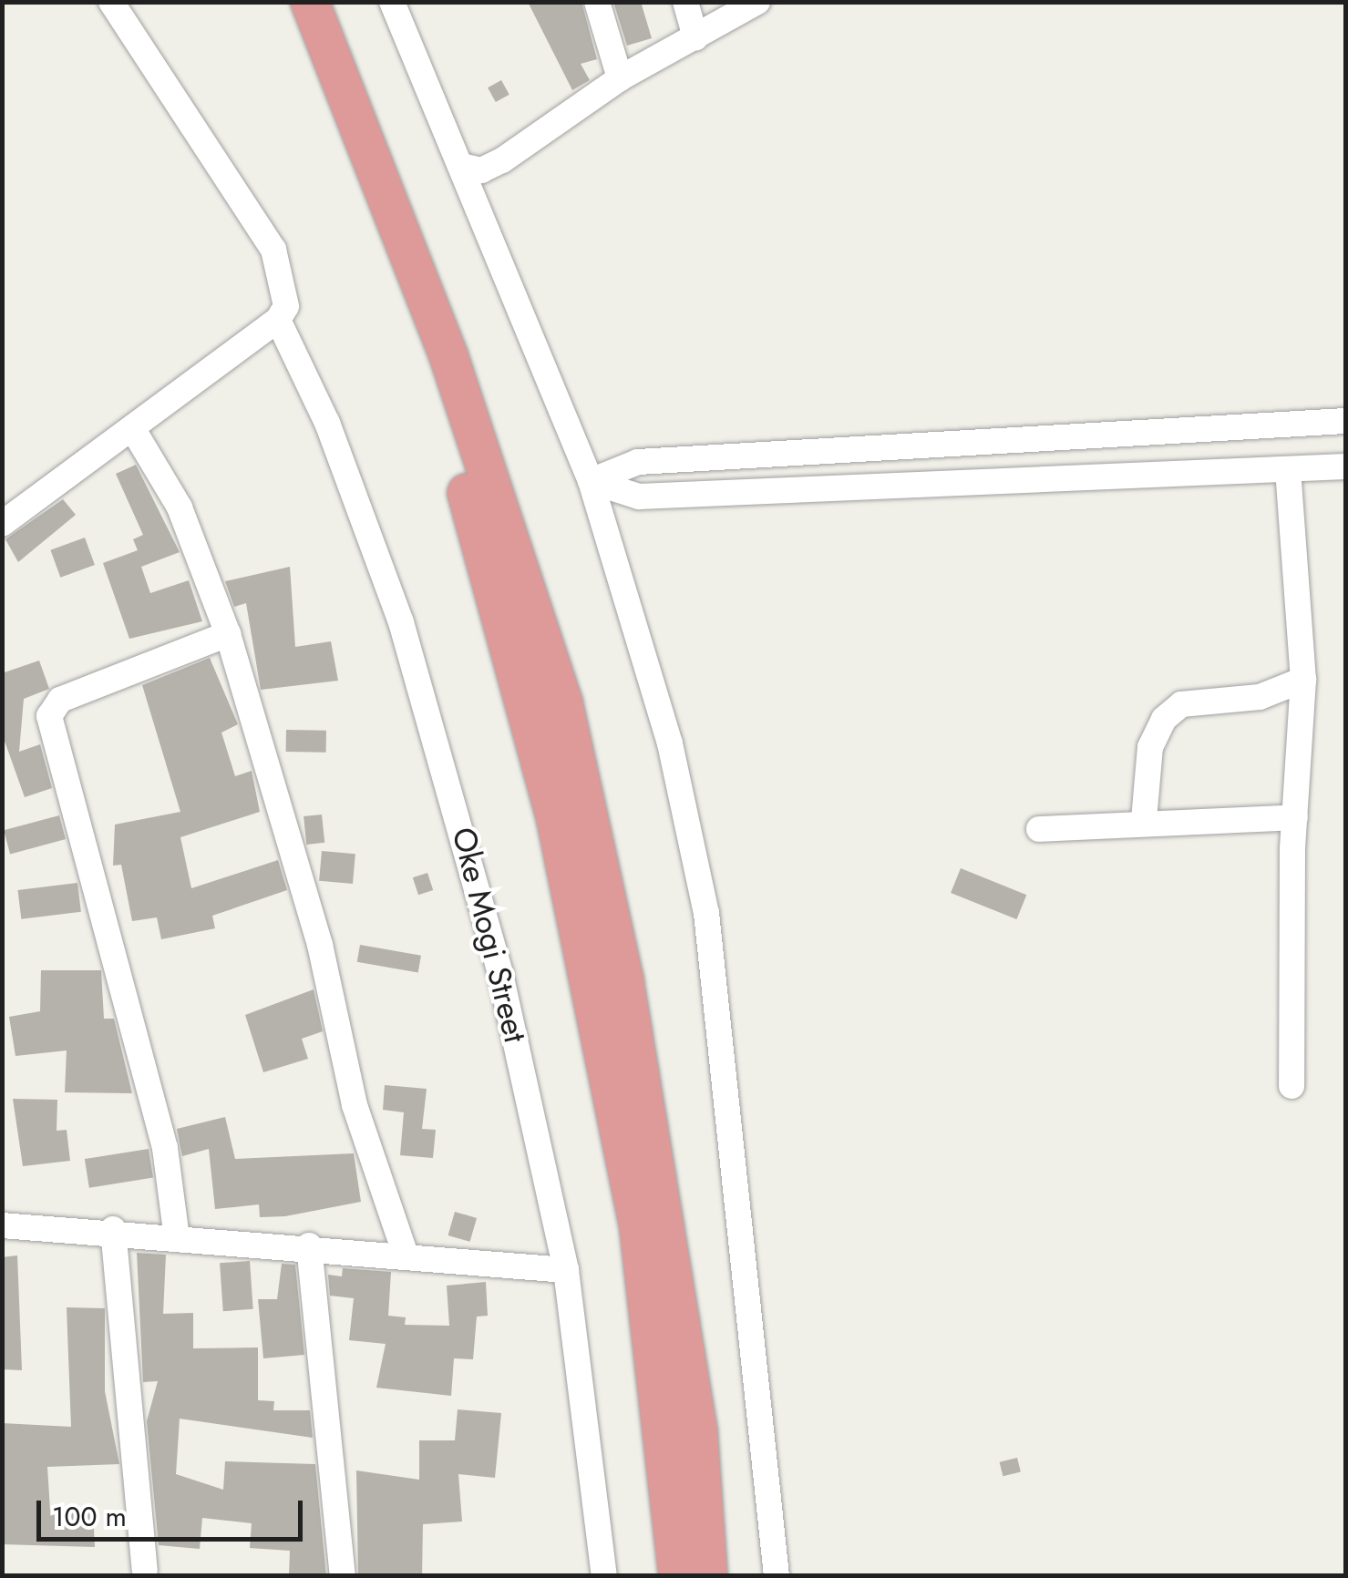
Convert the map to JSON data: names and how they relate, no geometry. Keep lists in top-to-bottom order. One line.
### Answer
{"streets":{"street":["Oke Mogi Street"]},"scale_bar":"100 m"}
